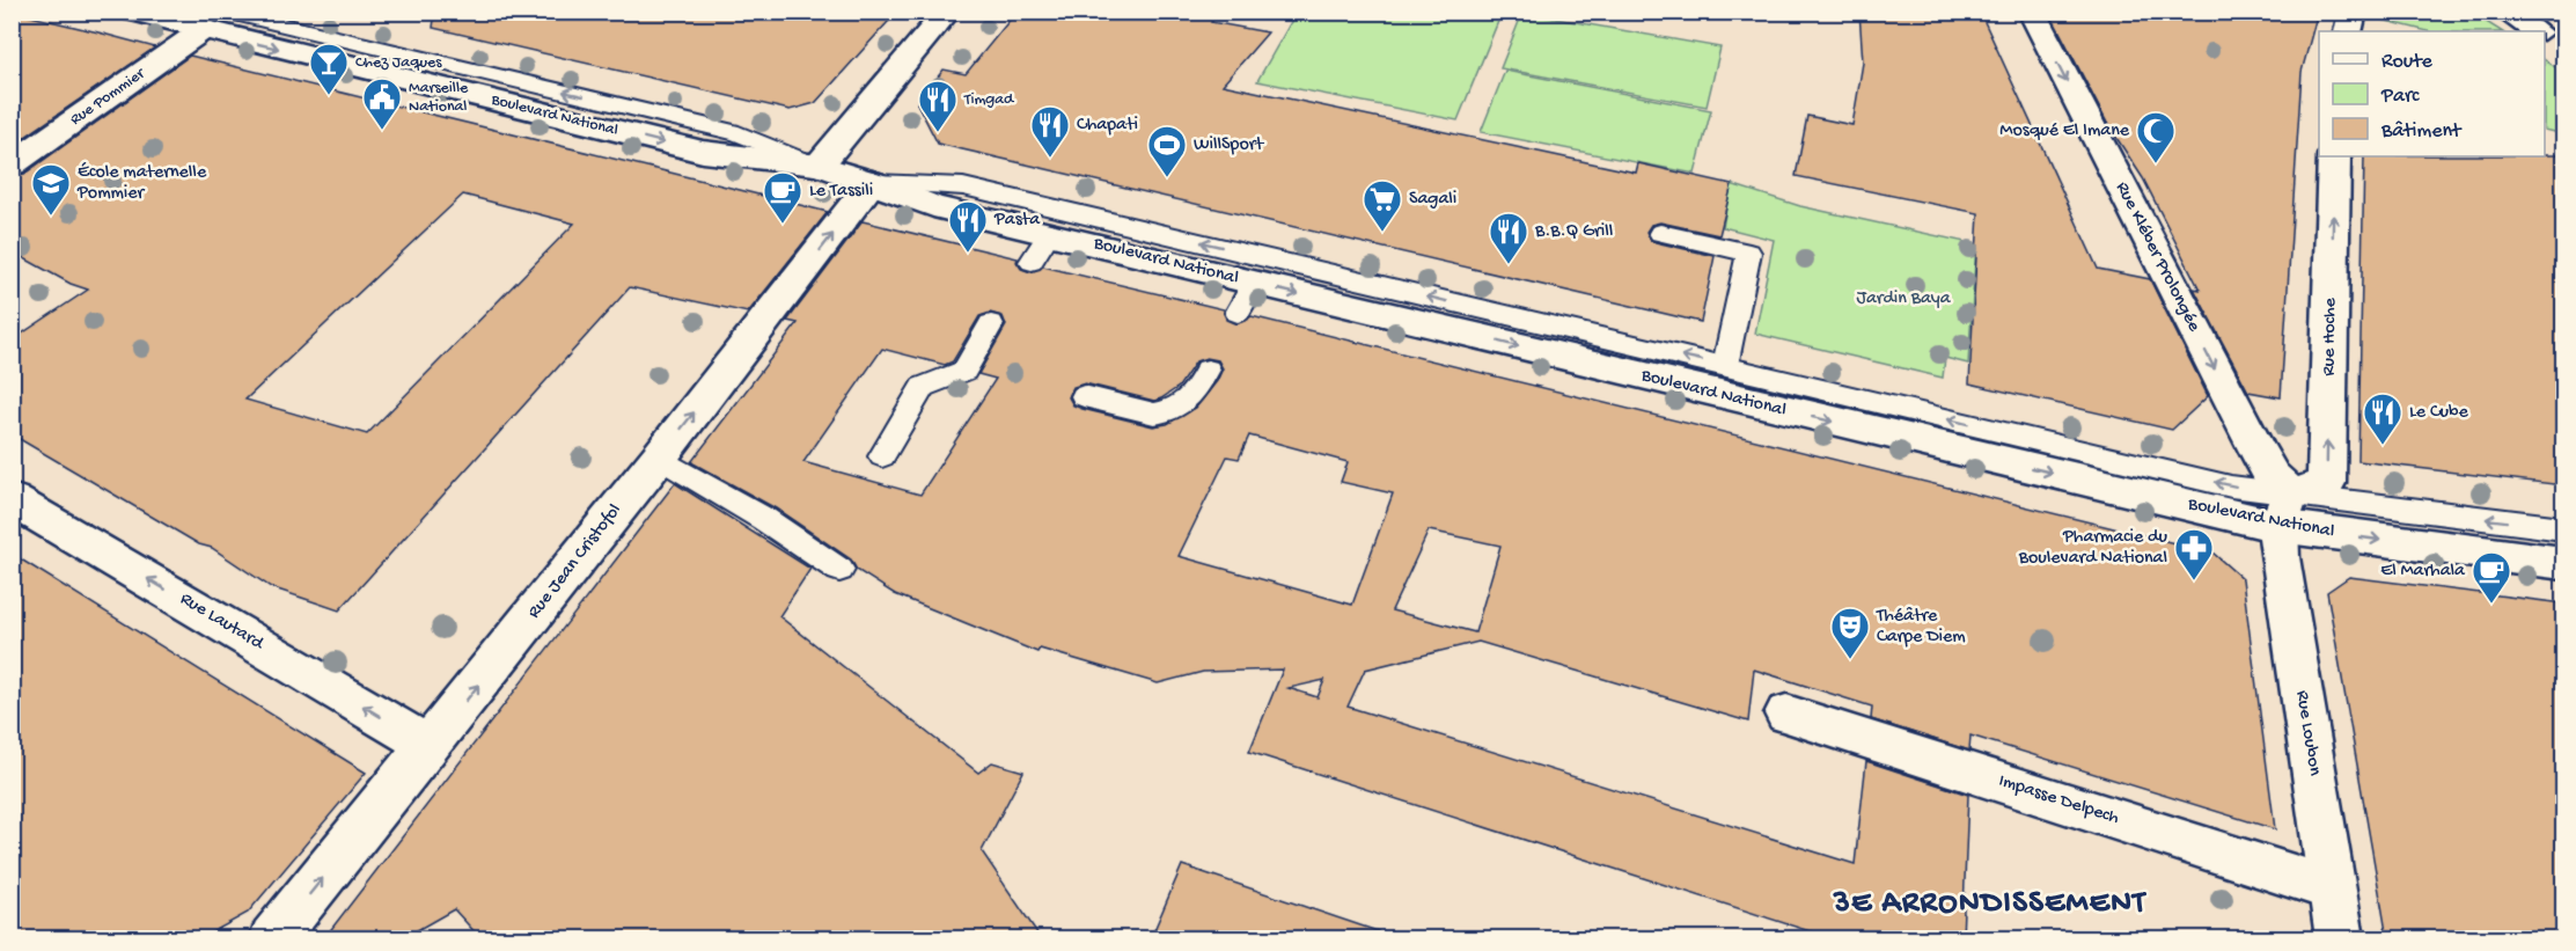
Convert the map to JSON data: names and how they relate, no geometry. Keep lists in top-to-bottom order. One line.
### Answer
{"streets":{"street":["Rue Pommier","Boulevard National","Rue Kléber Prolongée","Rue Hoche","Rue Jean Cristofol","Rue Lautard","Rue Loubon","Impasse Delpech"]},"crossings":[["Rue Pommier","Boulevard National"],["Boulevard National","Rue Kléber Prolongée"],["Boulevard National","Rue Hoche"],["Boulevard National","Rue Jean Cristofol"],["Boulevard National","Rue Loubon"],["Rue Kléber Prolongée","Rue Hoche"],["Rue Kléber Prolongée","Rue Loubon"],["Rue Hoche","Rue Loubon"],["Rue Jean Cristofol","Rue Lautard"],["Rue Loubon","Impasse Delpech"]],"one_way":["Rue Kléber Prolongée","Rue Hoche","Rue Jean Cristofol","Rue Lautard"],"districts":["3E ARRONDISSEMENT"],"parks":["Jardin Baya"],"places":{"bar":["Chez Jaques"],"public building":["Marseille National"],"restaurant":["Timgad","Chapati","Pasta","B.B.Q Grill","Le Cube"],"mosque":["Mosqué El Imane"],"sports":["WillSport"],"school or university":["École maternelle Pommier"],"cafe":["Le Tassili","El Marhala"],"supermarket":["Sagali"],"pharmacy":["Pharmacie du Boulevard National"],"theatre":["Théâtre Carpe Diem"]},"legend":["Route","Parc","Bâtiment"]}
